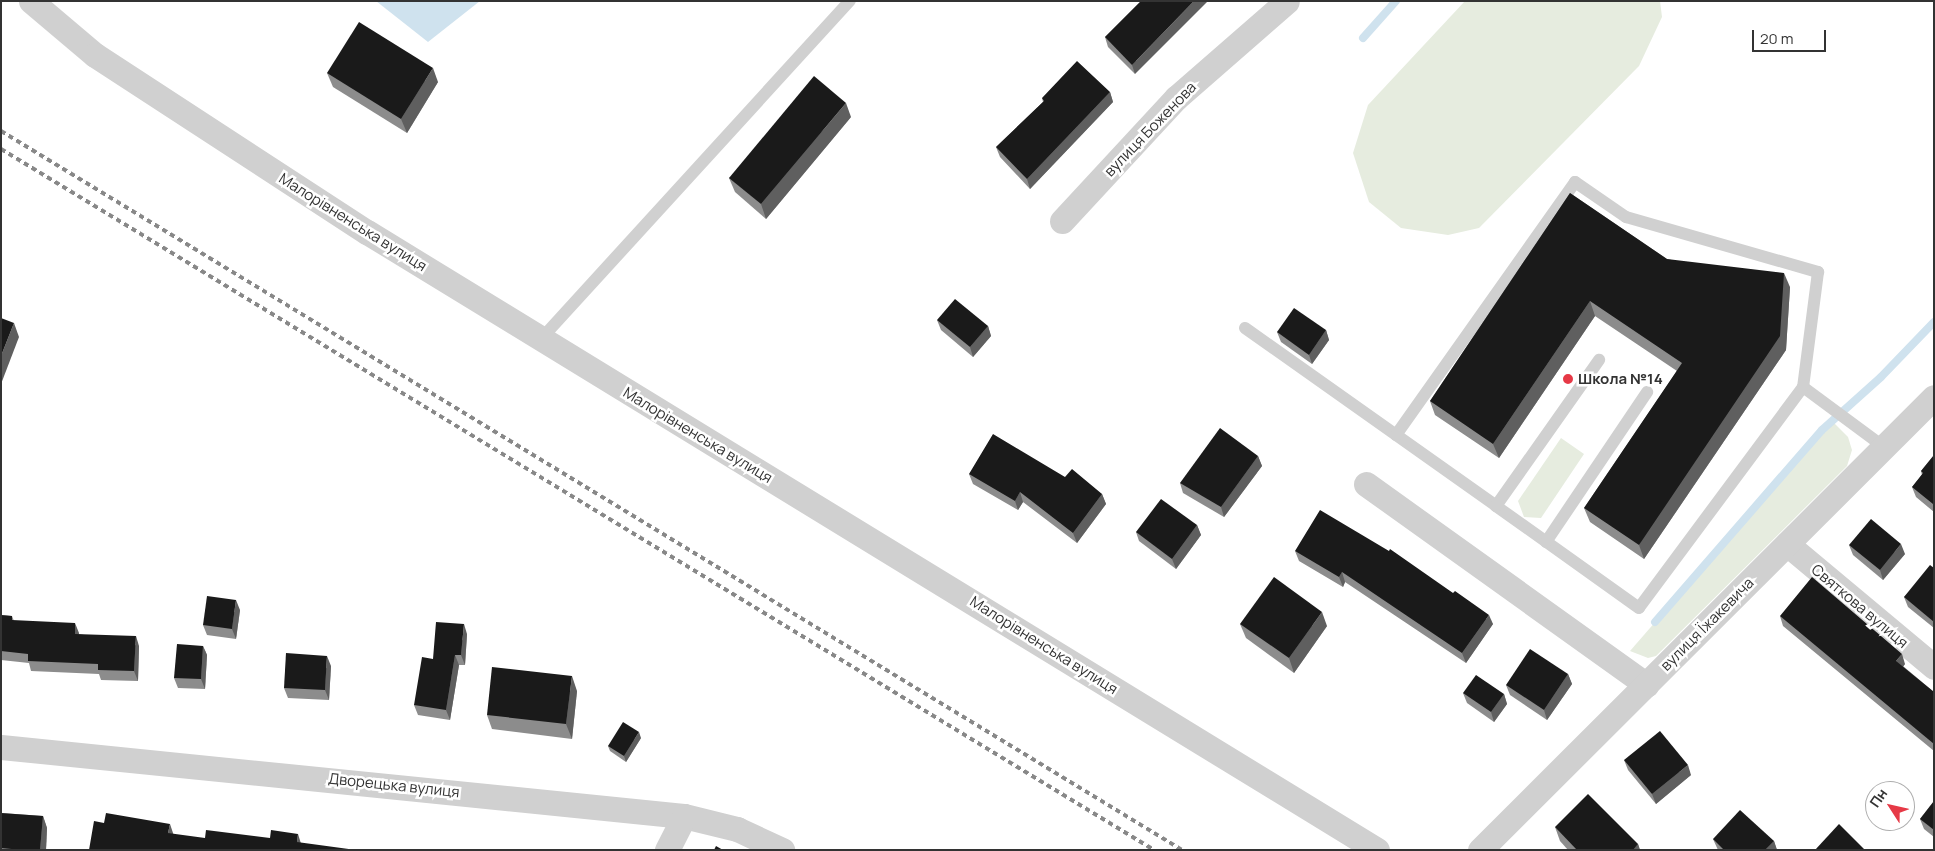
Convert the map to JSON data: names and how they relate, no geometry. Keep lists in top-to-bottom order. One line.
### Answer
{"streets":{"street":["вулиця Боженова","Малорівненська вулиця","Святкова вулиця","вулиця Їжакевича","Дворецька вулиця"]},"crossings":[["Святкова вулиця","вулиця Їжакевича"]],"places":["Школа №14"],"scale_bar":"20 m","north":"top left"}
